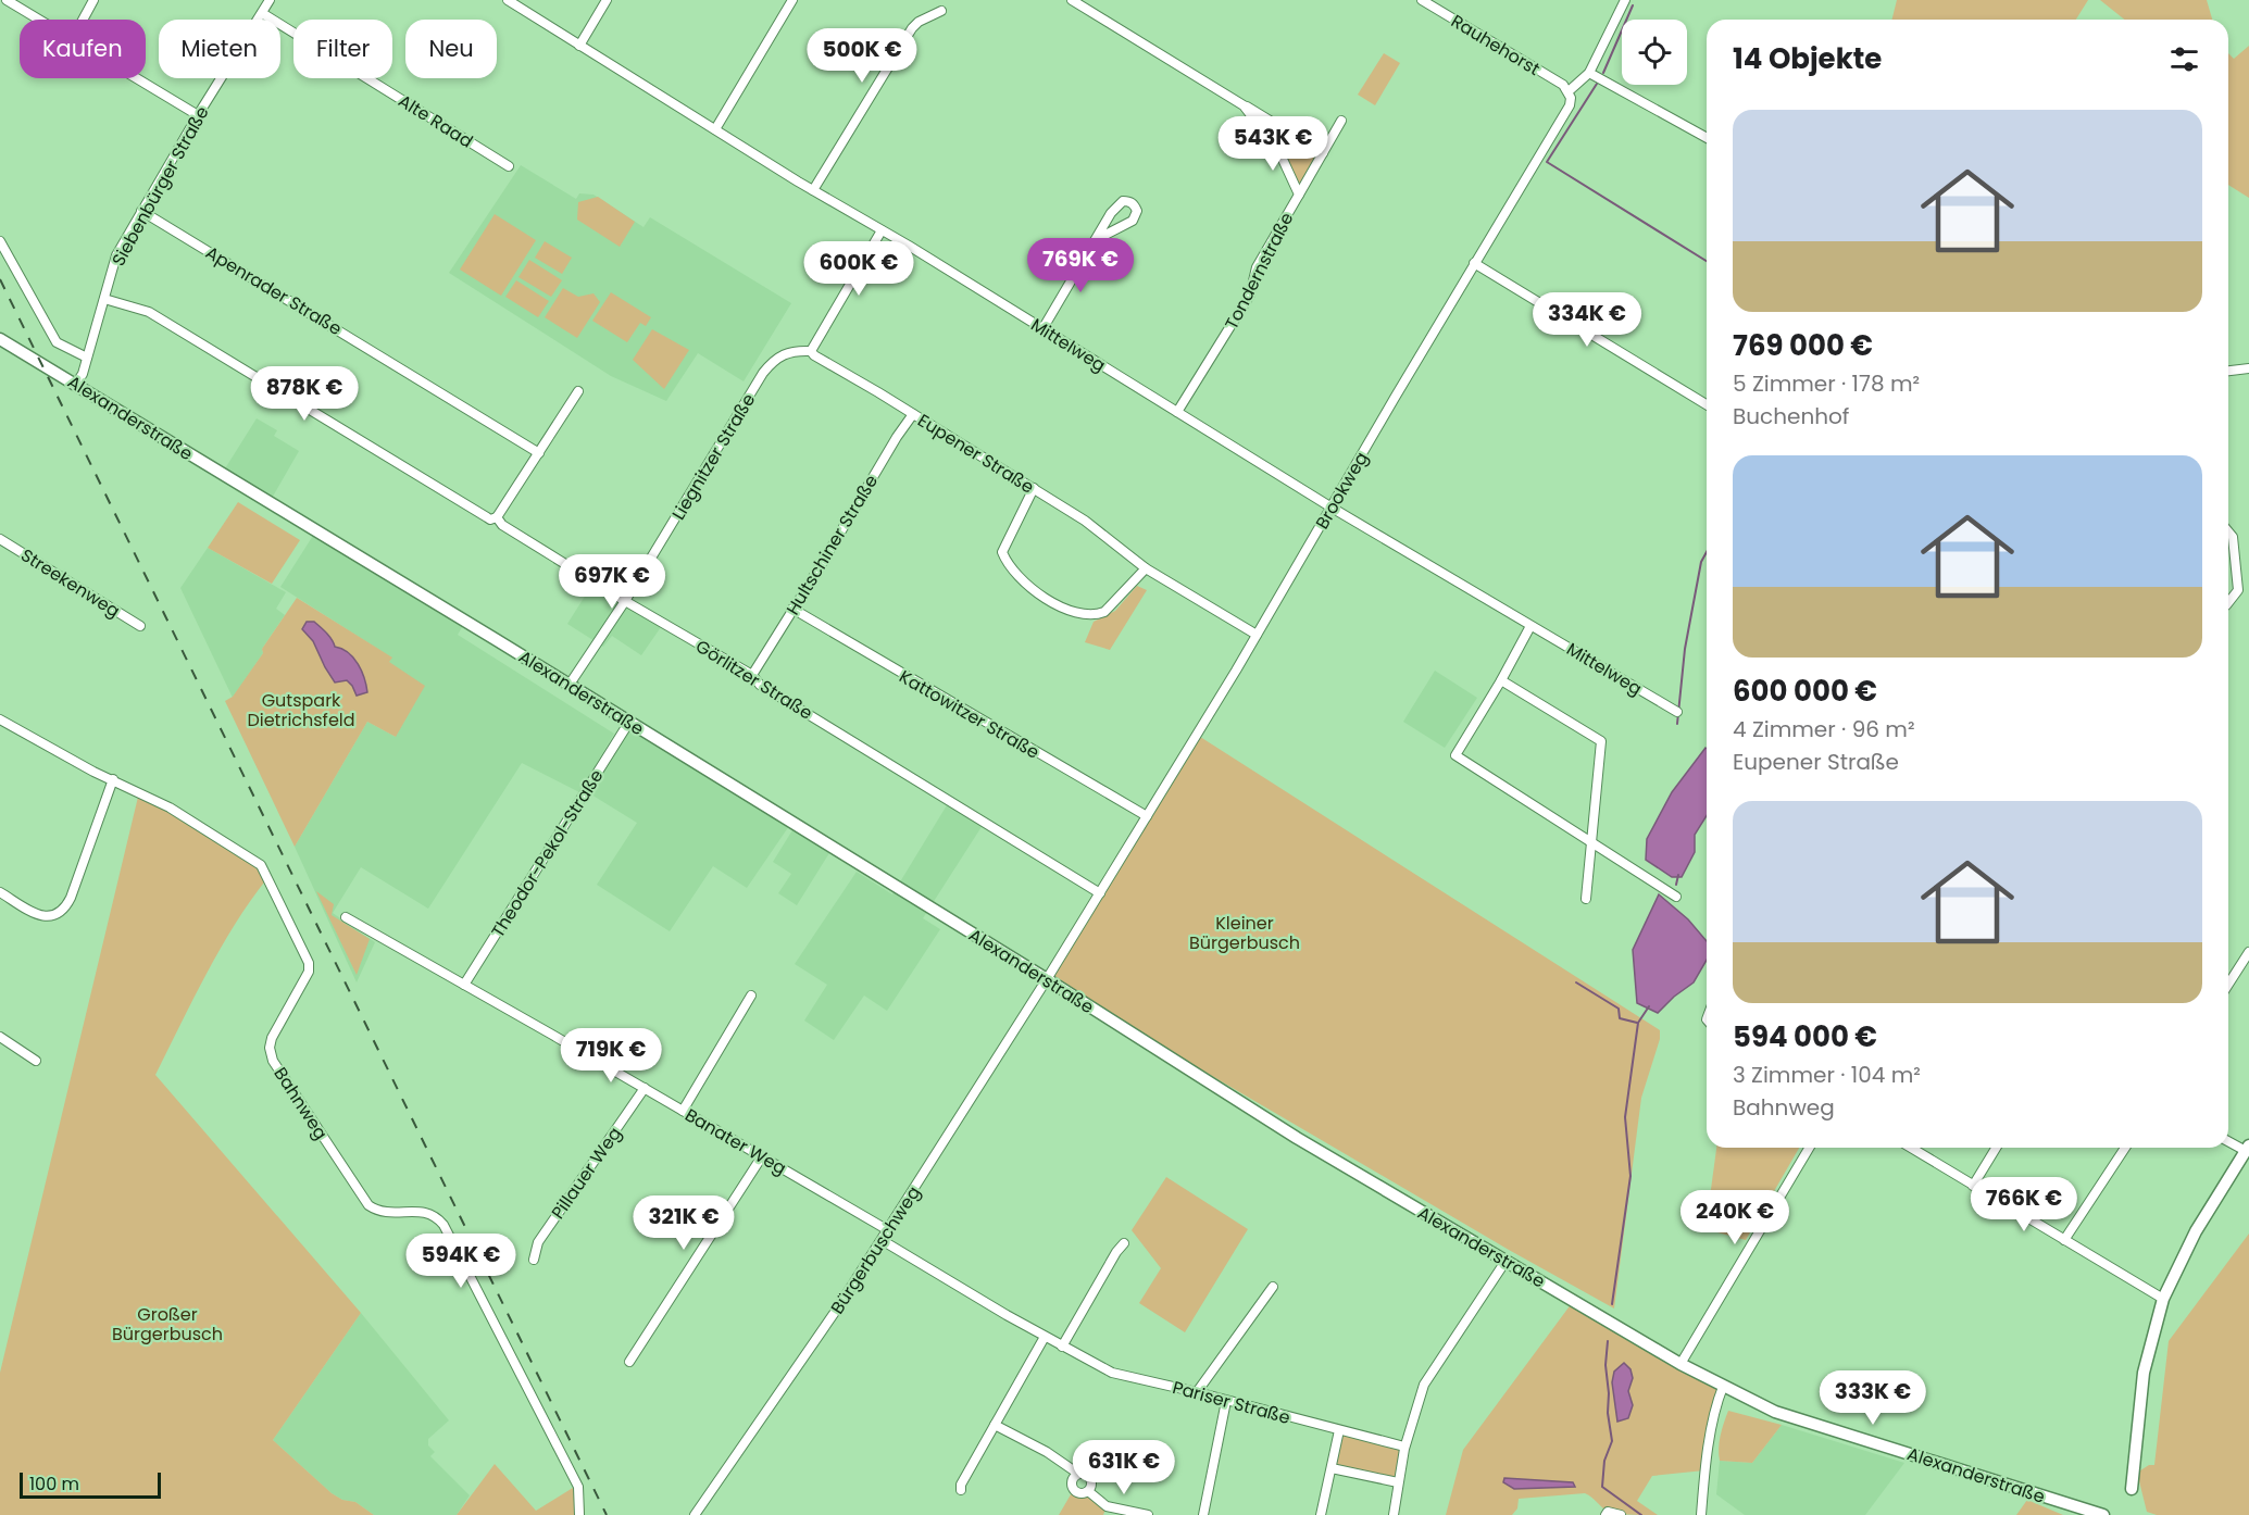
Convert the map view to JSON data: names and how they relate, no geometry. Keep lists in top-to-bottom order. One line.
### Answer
{"streets":{"main road":["Alexanderstraße"],"street":["Rauhehorst","Alte Raad","Siebenbürger Straße","Tondernstraße","Apenrader Straße","Mittelweg","Eupener Straße","Liegnitzer Straße","Brookweg","Hultschiner Straße","Streekenweg","Görlitzer Straße","Kattowitzer Straße","Theodor-Pekol-Straße","Bahnweg","Banater Weg","Pillauer Weg","Bürgerbuschweg","Pariser Straße"]},"crossings":[["Rauhehorst","Brookweg"],["Alte Raad","Siebenbürger Straße"],["Siebenbürger Straße","Apenrader Straße"],["Siebenbürger Straße","Alexanderstraße"],["Siebenbürger Straße","Görlitzer Straße"],["Tondernstraße","Mittelweg"],["Mittelweg","Brookweg"],["Alexanderstraße","Liegnitzer Straße"],["Alexanderstraße","Brookweg"],["Alexanderstraße","Theodor-Pekol-Straße"],["Alexanderstraße","Bürgerbuschweg"],["Eupener Straße","Liegnitzer Straße"],["Eupener Straße","Brookweg"],["Eupener Straße","Hultschiner Straße"],["Liegnitzer Straße","Görlitzer Straße"],["Brookweg","Görlitzer Straße"],["Brookweg","Kattowitzer Straße"],["Brookweg","Bürgerbuschweg"],["Hultschiner Straße","Görlitzer Straße"],["Hultschiner Straße","Kattowitzer Straße"],["Theodor-Pekol-Straße","Banater Weg"],["Banater Weg","Pillauer Weg"],["Banater Weg","Bürgerbuschweg"],["Bürgerbuschweg","Pariser Straße"]],"parks":["Gutspark Dietrichsfeld","Kleiner Bürgerbusch","Großer Bürgerbusch"],"scale_bar":"100 m","page":{"chip":["Kaufen","Mieten","Filter","Neu"],"heading":"14 Objekte","price":["500K €","543K €","769K €","600K €","334K €","878K €","697K €","719K €","766K €","240K €","321K €","594K €","333K €","631K €"],"list":[{"name":"769 000 €","note":"5 Zimmer · 178 m² · Buchenhof"},{"name":"600 000 €","note":"4 Zimmer · 96 m² · Eupener Straße"},{"name":"594 000 €","note":"3 Zimmer · 104 m² · Bahnweg"}],"scale":"100 m"}}
